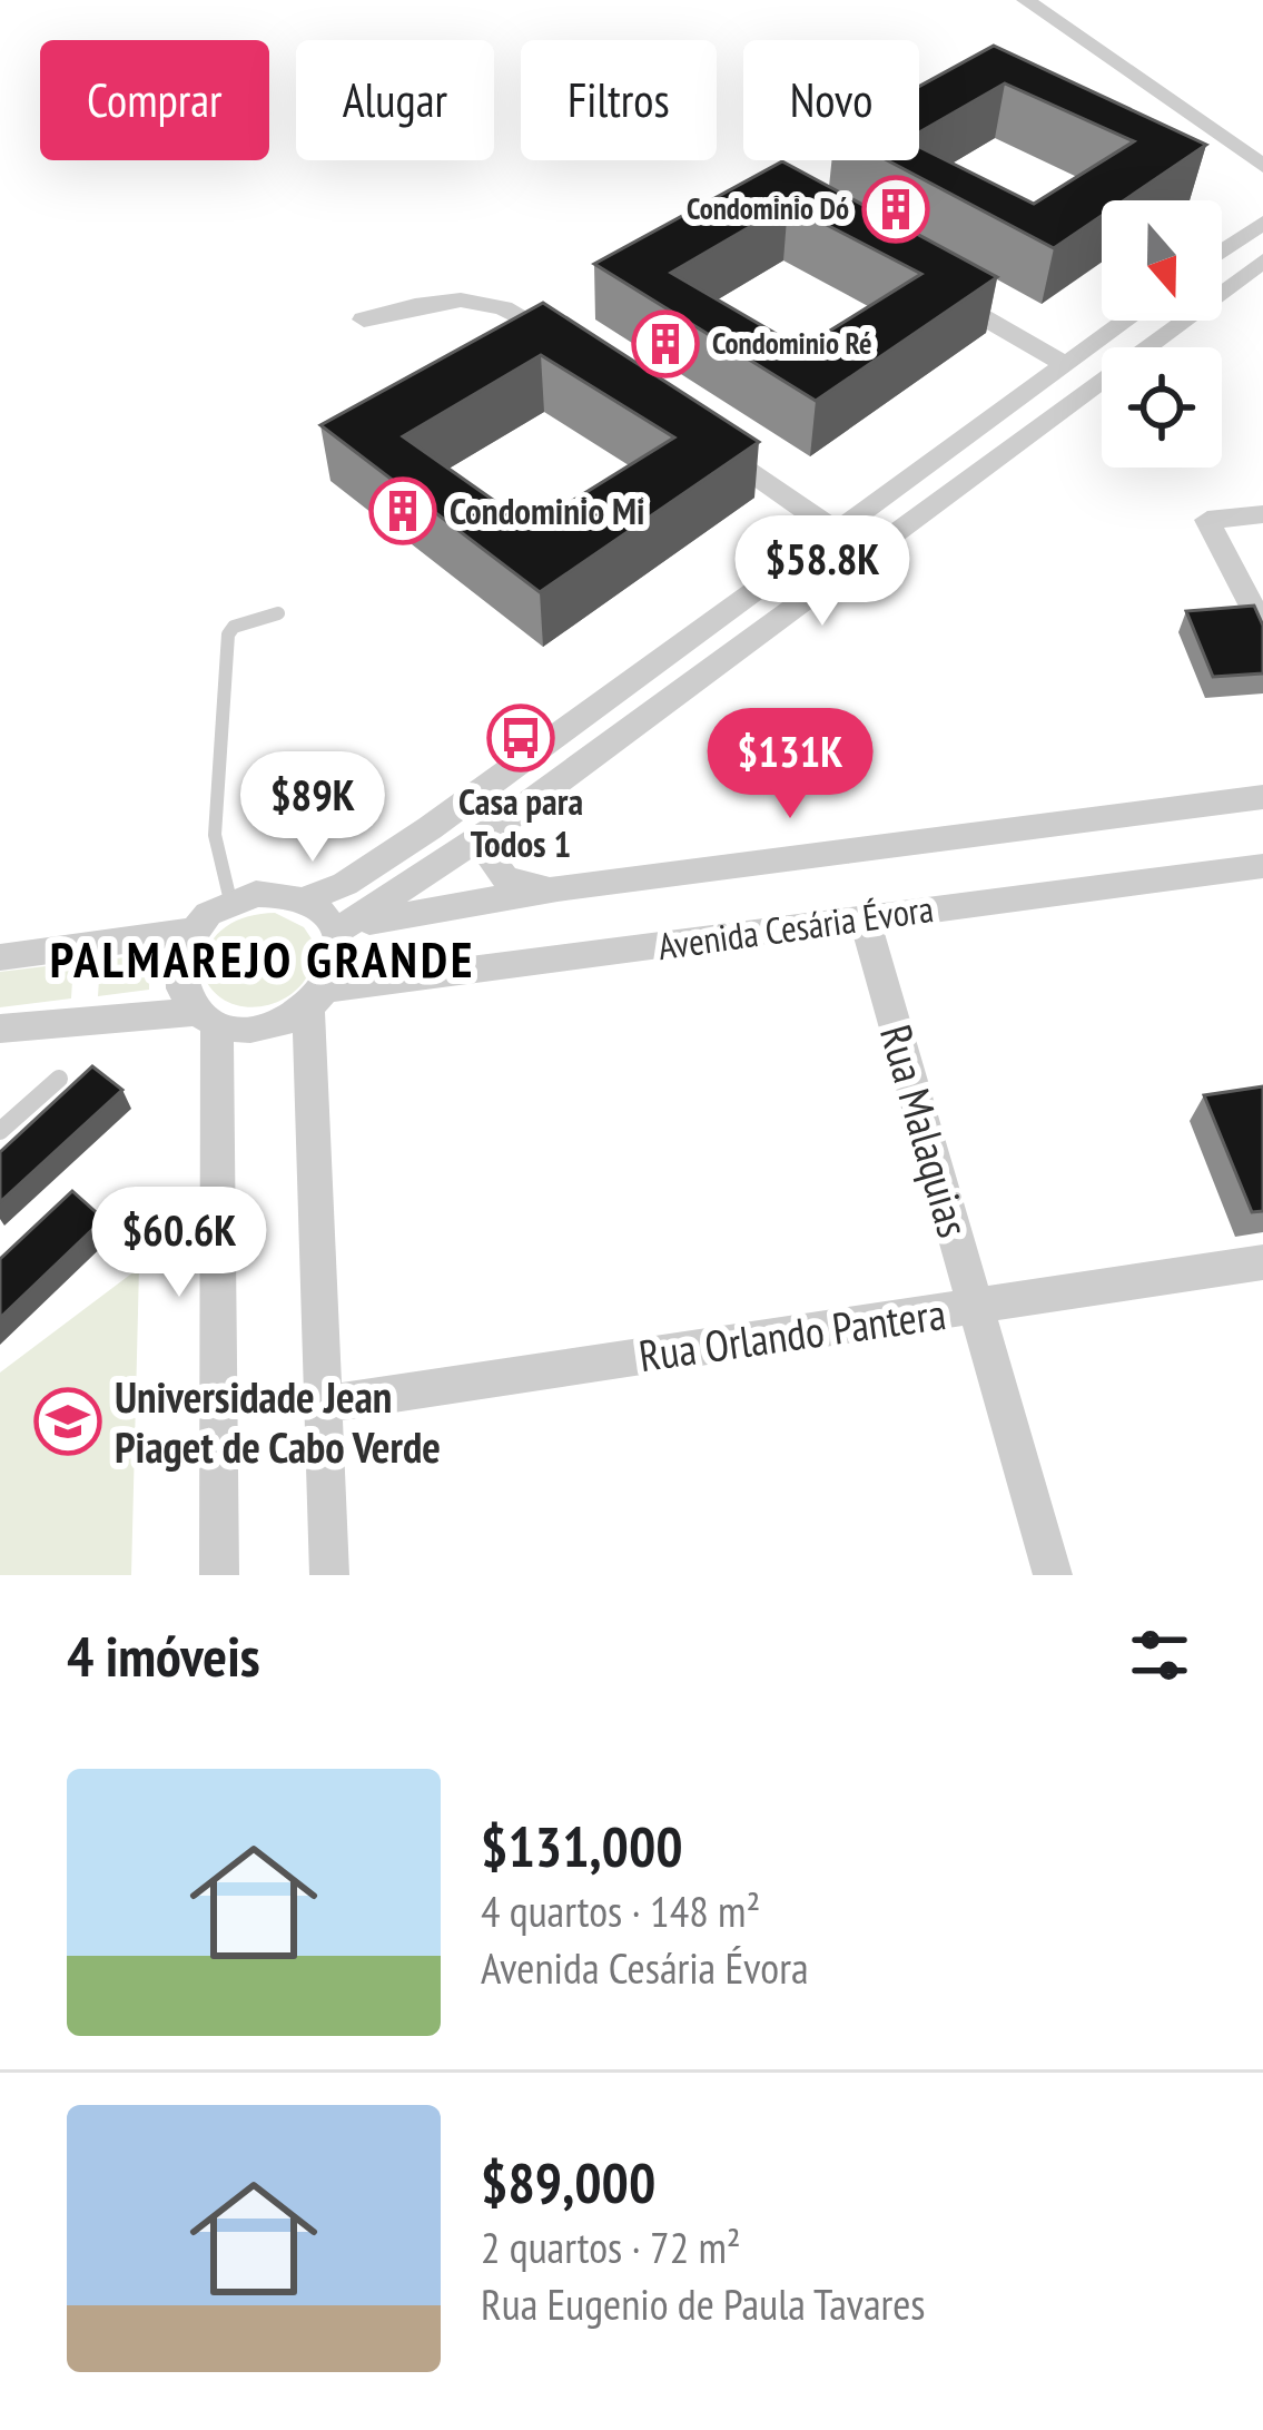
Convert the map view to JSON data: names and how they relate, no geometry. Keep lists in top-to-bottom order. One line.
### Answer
{"streets":{"street":["Avenida Cesária Évora","Rua Malaquias","Rua Orlando Pantera"]},"crossings":[["Avenida Cesária Évora","Rua Malaquias"],["Rua Malaquias","Rua Orlando Pantera"]],"districts":["PALMAREJO GRANDE"],"places":{"building":["Condominio Dó","Condominio Ré","Condominio Mi"],"bus stop":["Casa para Todos 1"],"school or university":["Universidade Jean Piaget de Cabo Verde"]},"north":"bottom","page":{"chip":["Comprar","Alugar","Filtros","Novo"],"price":["$58.8K","$131K","$89K","$60.6K"],"heading":"4 imóveis","list":[{"name":"$131,000","note":"4 quartos · 148 m² · Avenida Cesária Évora"},{"name":"$89,000","note":"2 quartos · 72 m² · Rua Eugenio de Paula Tavares"}]}}
